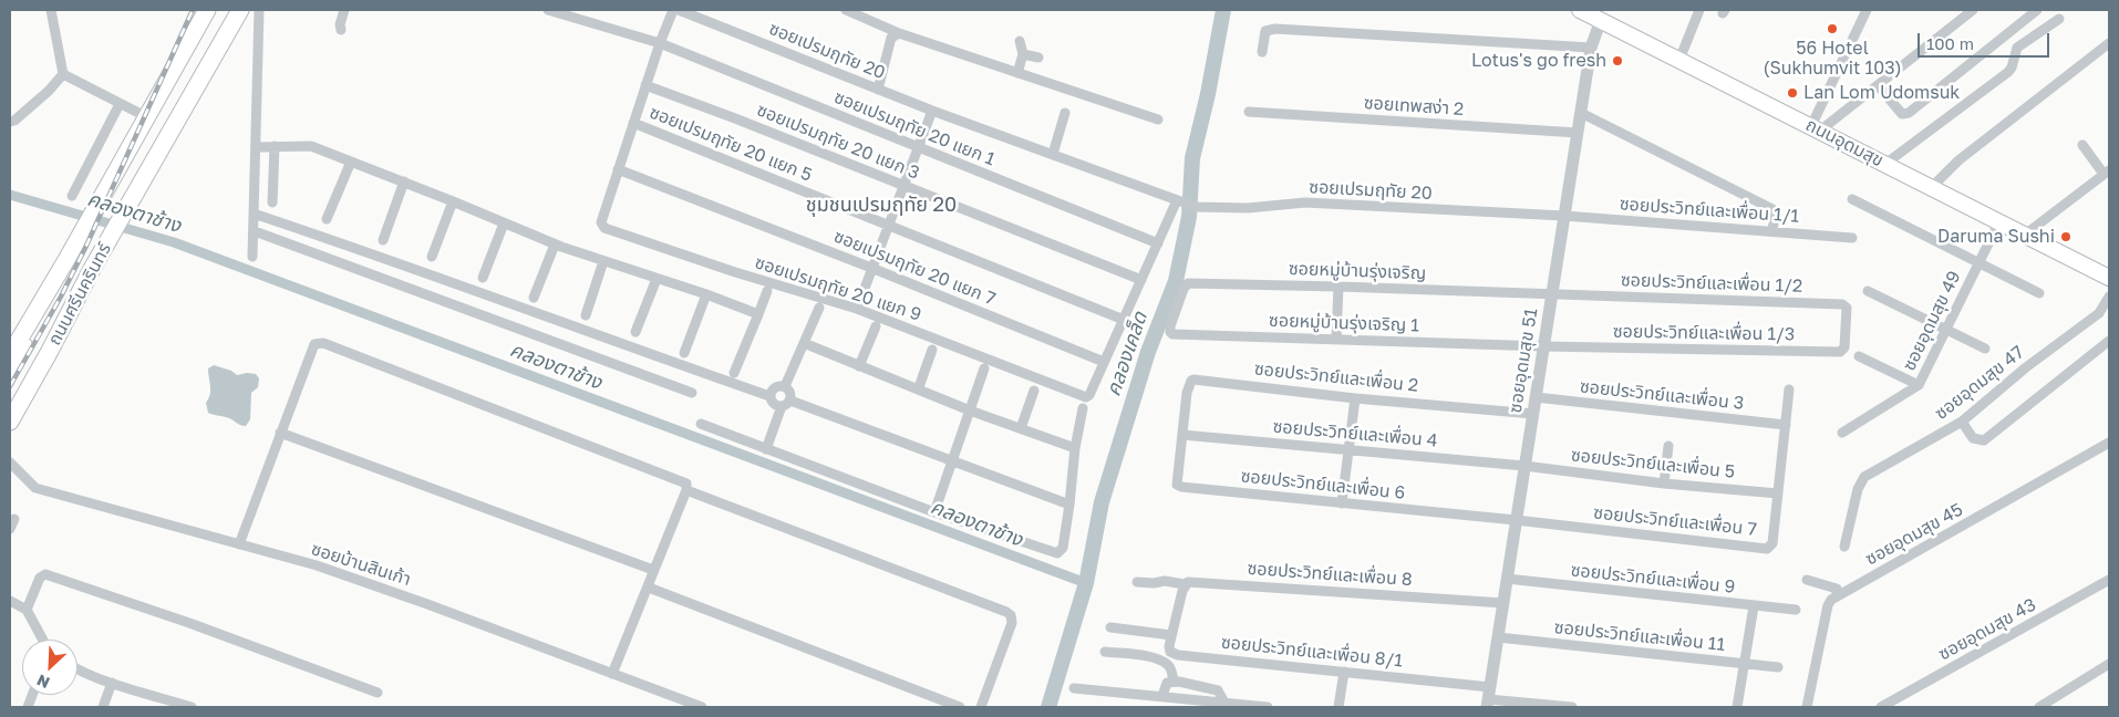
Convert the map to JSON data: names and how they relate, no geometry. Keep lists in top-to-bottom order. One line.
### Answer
{"streets":{"main road":["ถนนอุดมสุข","ถนนศรีนครินทร์"],"street":["ซอยเปรมฤทัย 20","ซอยเทพสง่า 2","ซอยเปรมฤทัย 20 แยก 1","ซอยเปรมฤทัย 20 แยก 3","ซอยเปรมฤทัย 20 แยก 5","ซอยประวิทย์และเพื่อน 1/1","ซอยเปรมฤทัย 20 แยก 7","ซอยหมู่บ้านรุ่งเจริญ","ซอยประวิทย์และเพื่อน 1/2","ซอยเปรมฤทัย 20 แยก 9","ซอยอุดมสุข 49","ซอยหมู่บ้านรุ่งเจริญ 1","ซอยประวิทย์และเพื่อน 1/3","ซอยอุดมสุข 51","ซอยประวิทย์และเพื่อน 2","ซอยอุดมสุข 47","ซอยประวิทย์และเพื่อน 3","ซอยประวิทย์และเพื่อน 4","ซอยประวิทย์และเพื่อน 5","ซอยประวิทย์และเพื่อน 6","ซอยประวิทย์และเพื่อน 7","ซอยอุดมสุข 45","ซอยบ้านสินเก้า","ซอยประวิทย์และเพื่อน 8","ซอยประวิทย์และเพื่อน 9","ซอยอุดมสุข 43","ซอยประวิทย์และเพื่อน 11","ซอยประวิทย์และเพื่อน 8/1"]},"crossings":[["ซอยเปรมฤทัย 20","ซอยประวิทย์และเพื่อน 1/1"],["ซอยเปรมฤทัย 20","ซอยอุดมสุข 51"],["ซอยเทพสง่า 2","ซอยอุดมสุข 51"],["ถนนอุดมสุข","ซอยอุดมสุข 49"],["ถนนอุดมสุข","ซอยอุดมสุข 51"],["ซอยประวิทย์และเพื่อน 1/1","ซอยอุดมสุข 51"],["ซอยเปรมฤทัย 20 แยก 7","ซอยเปรมฤทัย 20 แยก 9"],["ซอยหมู่บ้านรุ่งเจริญ","ซอยประวิทย์และเพื่อน 1/2"],["ซอยหมู่บ้านรุ่งเจริญ","ซอยหมู่บ้านรุ่งเจริญ 1"],["ซอยหมู่บ้านรุ่งเจริญ","ซอยอุดมสุข 51"],["ซอยประวิทย์และเพื่อน 1/2","ซอยประวิทย์และเพื่อน 1/3"],["ซอยประวิทย์และเพื่อน 1/2","ซอยอุดมสุข 51"],["ซอยหมู่บ้านรุ่งเจริญ 1","ซอยประวิทย์และเพื่อน 1/3"],["ซอยหมู่บ้านรุ่งเจริญ 1","ซอยอุดมสุข 51"],["ซอยประวิทย์และเพื่อน 1/3","ซอยอุดมสุข 51"],["ซอยอุดมสุข 51","ซอยประวิทย์และเพื่อน 2"],["ซอยอุดมสุข 51","ซอยประวิทย์และเพื่อน 3"],["ซอยอุดมสุข 51","ซอยประวิทย์และเพื่อน 4"],["ซอยอุดมสุข 51","ซอยประวิทย์และเพื่อน 5"],["ซอยอุดมสุข 51","ซอยประวิทย์และเพื่อน 6"],["ซอยอุดมสุข 51","ซอยประวิทย์และเพื่อน 7"],["ซอยอุดมสุข 51","ซอยประวิทย์และเพื่อน 8"],["ซอยอุดมสุข 51","ซอยประวิทย์และเพื่อน 9"],["ซอยอุดมสุข 51","ซอยประวิทย์และเพื่อน 11"],["ซอยอุดมสุข 51","ซอยประวิทย์และเพื่อน 8/1"],["ซอยประวิทย์และเพื่อน 2","ซอยประวิทย์และเพื่อน 4"],["ซอยประวิทย์และเพื่อน 2","ซอยประวิทย์และเพื่อน 6"],["ซอยประวิทย์และเพื่อน 3","ซอยประวิทย์และเพื่อน 7"],["ซอยประวิทย์และเพื่อน 4","ซอยประวิทย์และเพื่อน 5"],["ซอยประวิทย์และเพื่อน 4","ซอยประวิทย์และเพื่อน 6"],["ซอยประวิทย์และเพื่อน 5","ซอยประวิทย์และเพื่อน 7"],["ซอยประวิทย์และเพื่อน 6","ซอยประวิทย์และเพื่อน 7"]],"districts":["ชุมชนเปรมฤทัย 20"],"water":["คลองตาช้าง","คลองเคล็ด"],"places":["56 Hotel (Sukhumvit 103)","Lotus's go fresh","Lan Lom Udomsuk","Daruma Sushi"],"scale_bar":"100 m","north":"bottom left"}
